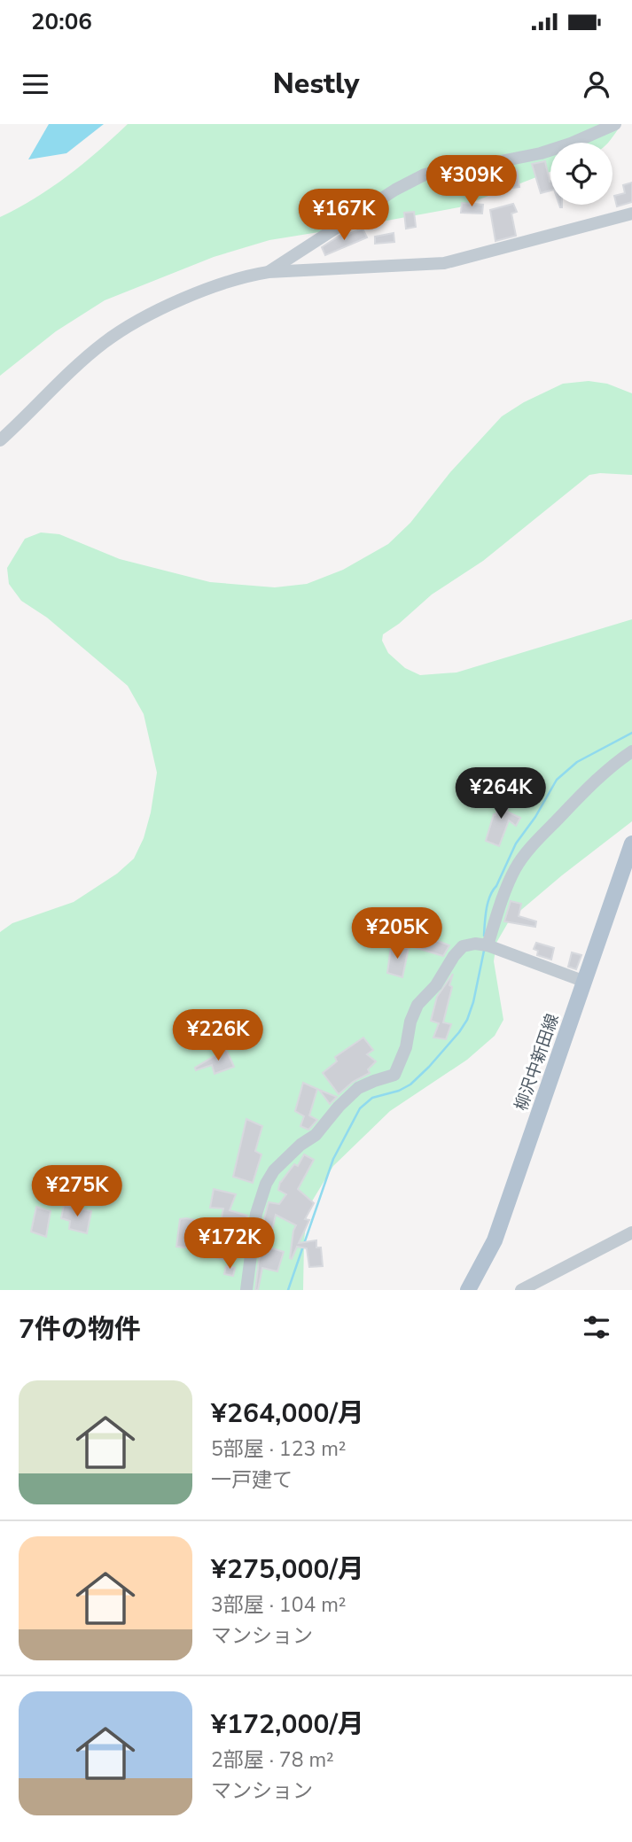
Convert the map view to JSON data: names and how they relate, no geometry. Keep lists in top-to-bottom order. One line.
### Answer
{"streets":{"main road":["柳沢中新田線"]},"page":{"status":"20:06","header":"Nestly","price":["¥309K","¥167K","¥264K","¥205K","¥226K","¥275K","¥172K"],"heading":"7件の物件","list":[{"name":"¥264,000/月","note":"5部屋 · 123 m² · 一戸建て"},{"name":"¥275,000/月","note":"3部屋 · 104 m² · マンション"},{"name":"¥172,000/月","note":"2部屋 · 78 m² · マンション"}]}}
